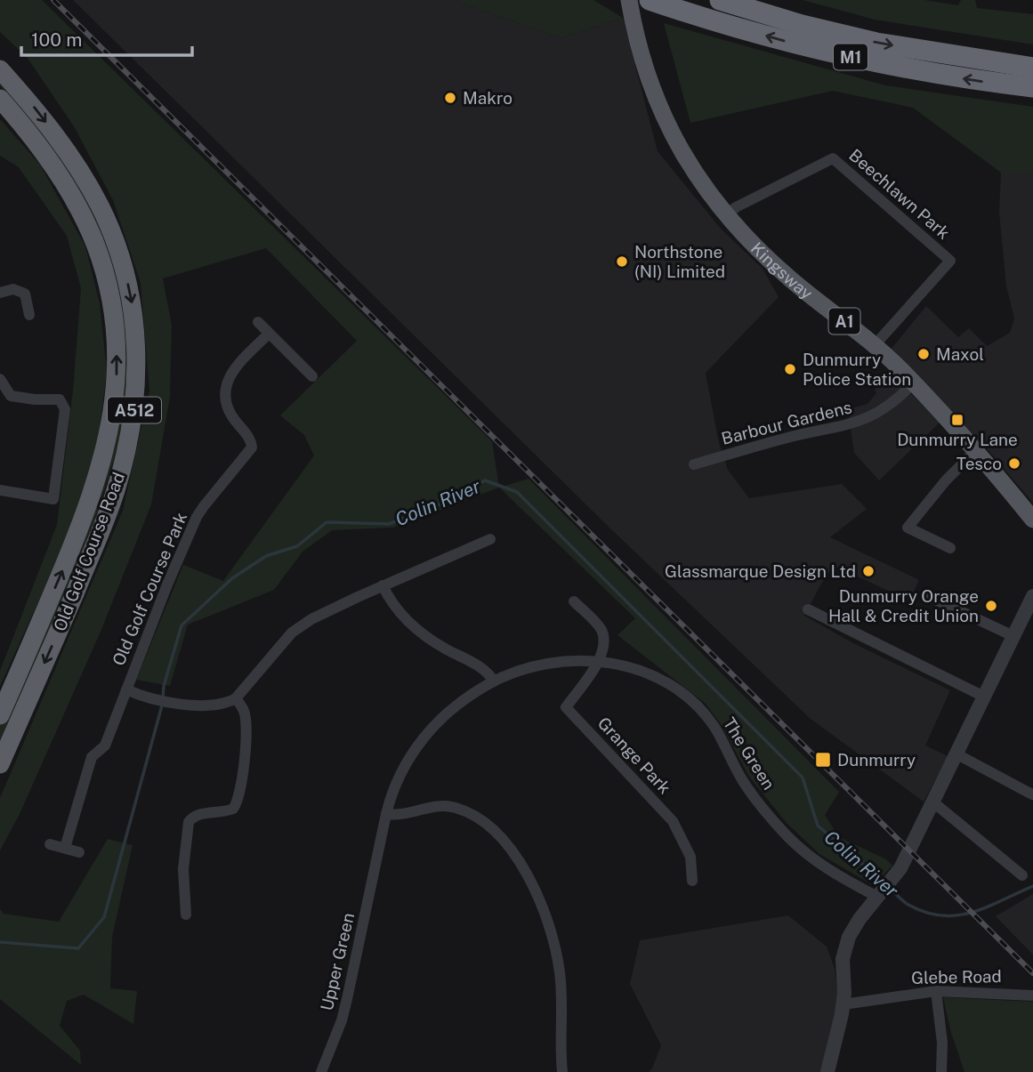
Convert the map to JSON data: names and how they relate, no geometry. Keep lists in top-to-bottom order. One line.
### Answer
{"streets":{"highway":["M1","A512","Old Golf Course Road"],"main road":["Kingsway","A1"],"street":["Beechlawn Park","Barbour Gardens","Old Golf Course Park","The Green","Grange Park","Upper Green","Glebe Road"]},"crossings":[["Beechlawn Park","Kingsway"],["Kingsway","Barbour Gardens"],["The Green","Grange Park"],["The Green","Upper Green"]],"water":["Colin River"],"places":{"other":["Makro","Northstone (NI) Limited","Maxol","Dunmurry Police Station","Tesco","Glassmarque Design Ltd","Dunmurry Orange Hall & Credit Union"],"transit":["Dunmurry Lane","Dunmurry"]},"scale_bar":"100 m"}
